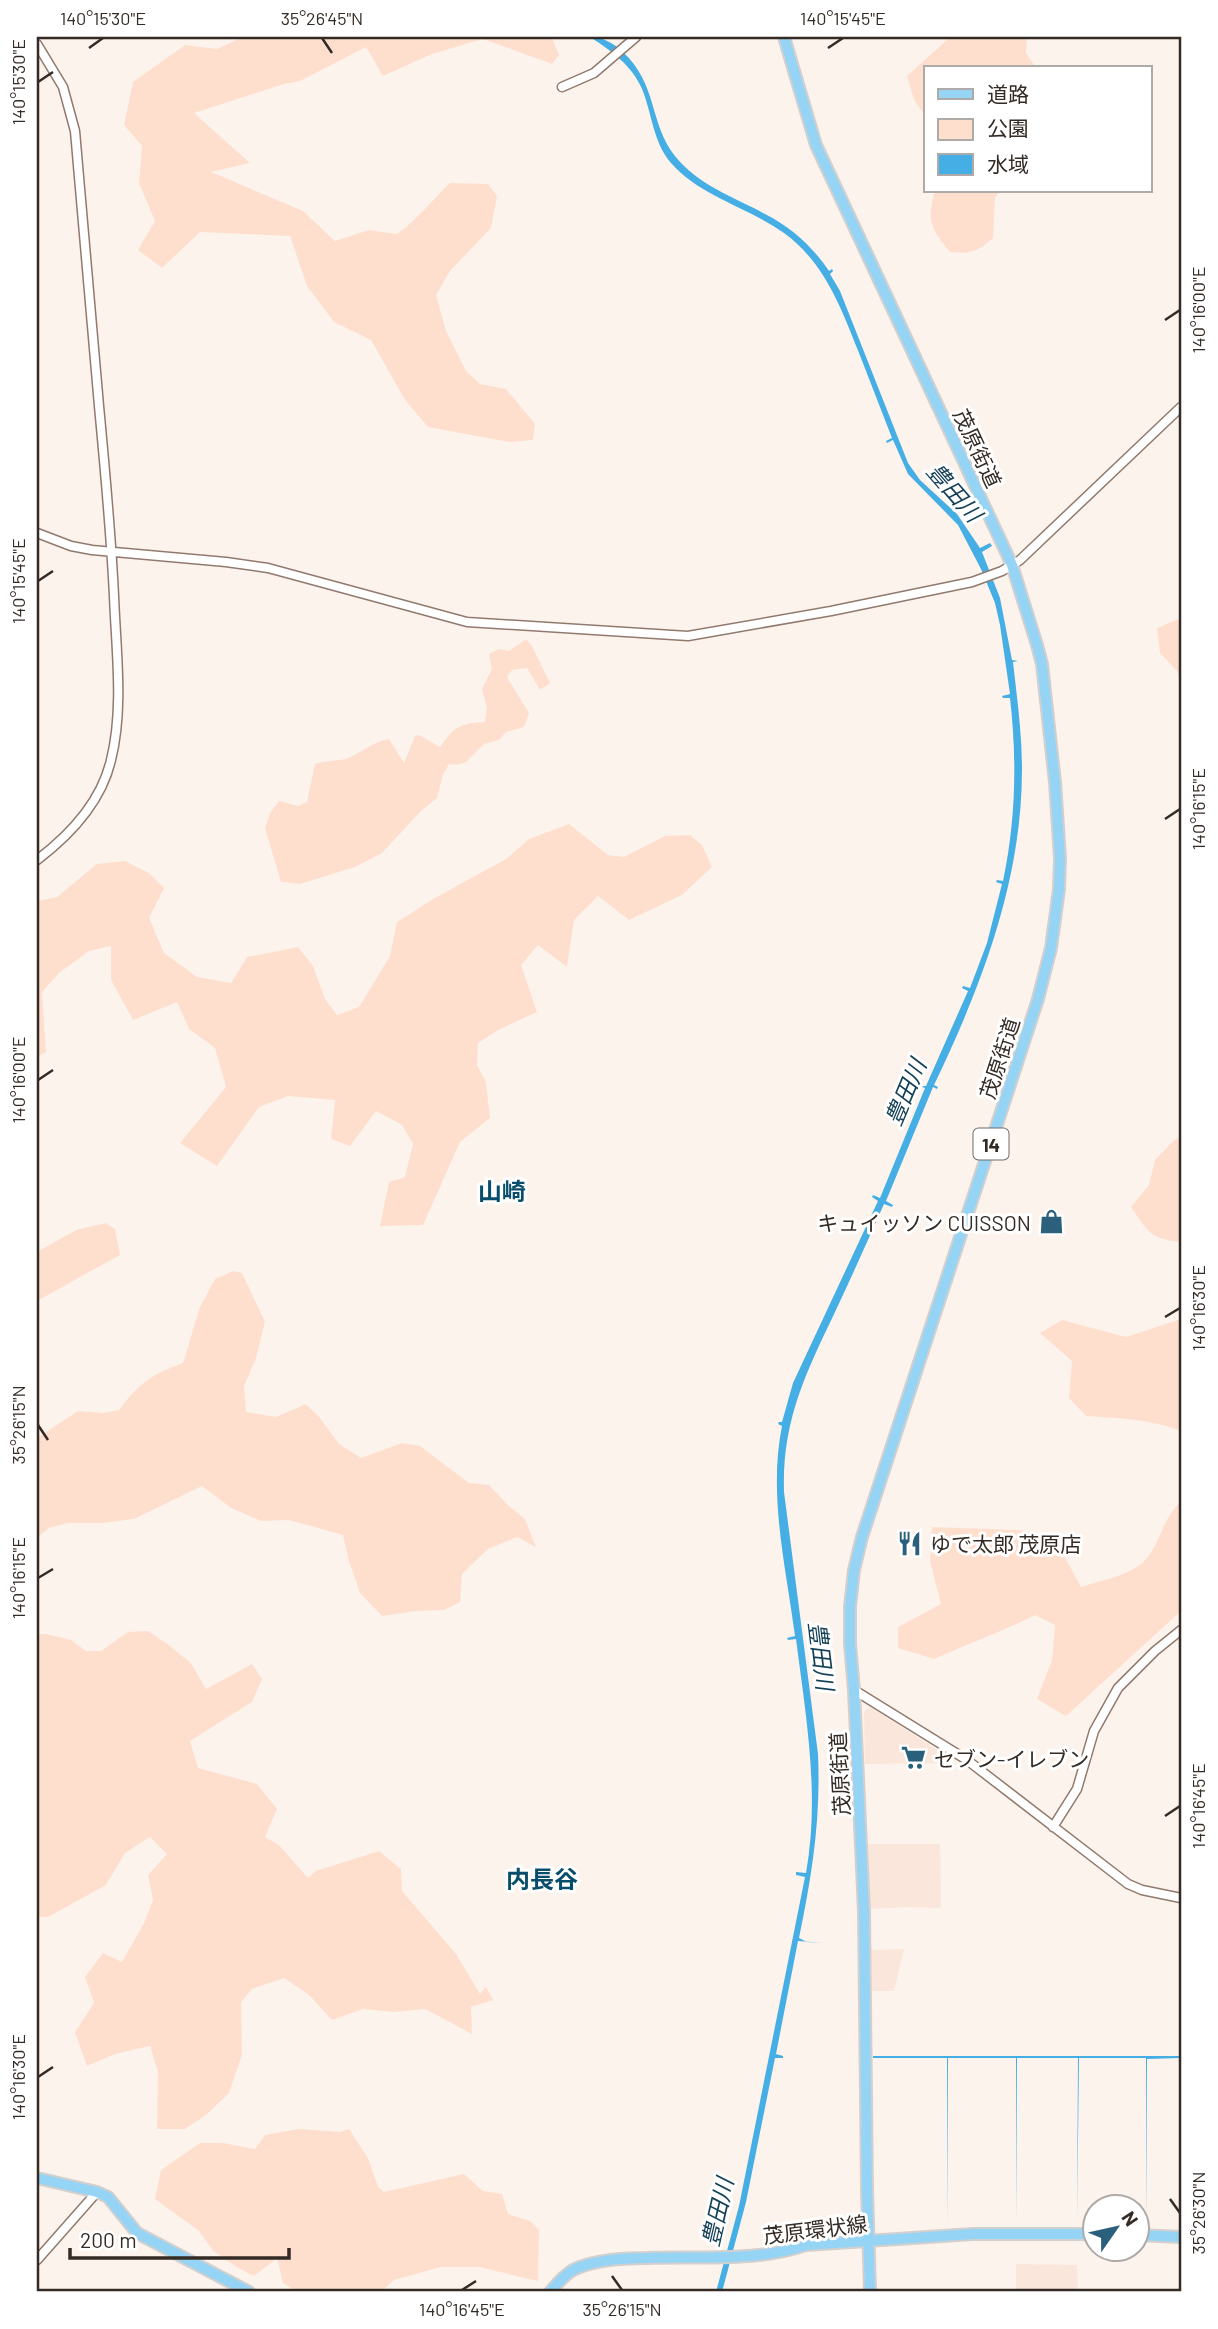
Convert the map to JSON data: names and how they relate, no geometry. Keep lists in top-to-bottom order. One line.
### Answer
{"streets":{"main road":["茂原街道","14","茂原環状線"]},"crossings":[["茂原街道","茂原環状線"]],"districts":["山崎","内長谷"],"water":["豊田川"],"places":{"shop":["キュイッソン CUISSON"],"restaurant":["ゆで太郎 茂原店"],"supermarket":["セブン-イレブン"]},"legend":["道路","公園","水域"],"scale_bar":"200 m","north":"top right","coordinates":["140°15'30\"E","35°26'45\"N","140°15'45\"E","140°16'00\"E","140°16'15\"E","140°16'30\"E","35°26'15\"N","140°16'45\"E","35°26'30\"N"]}
